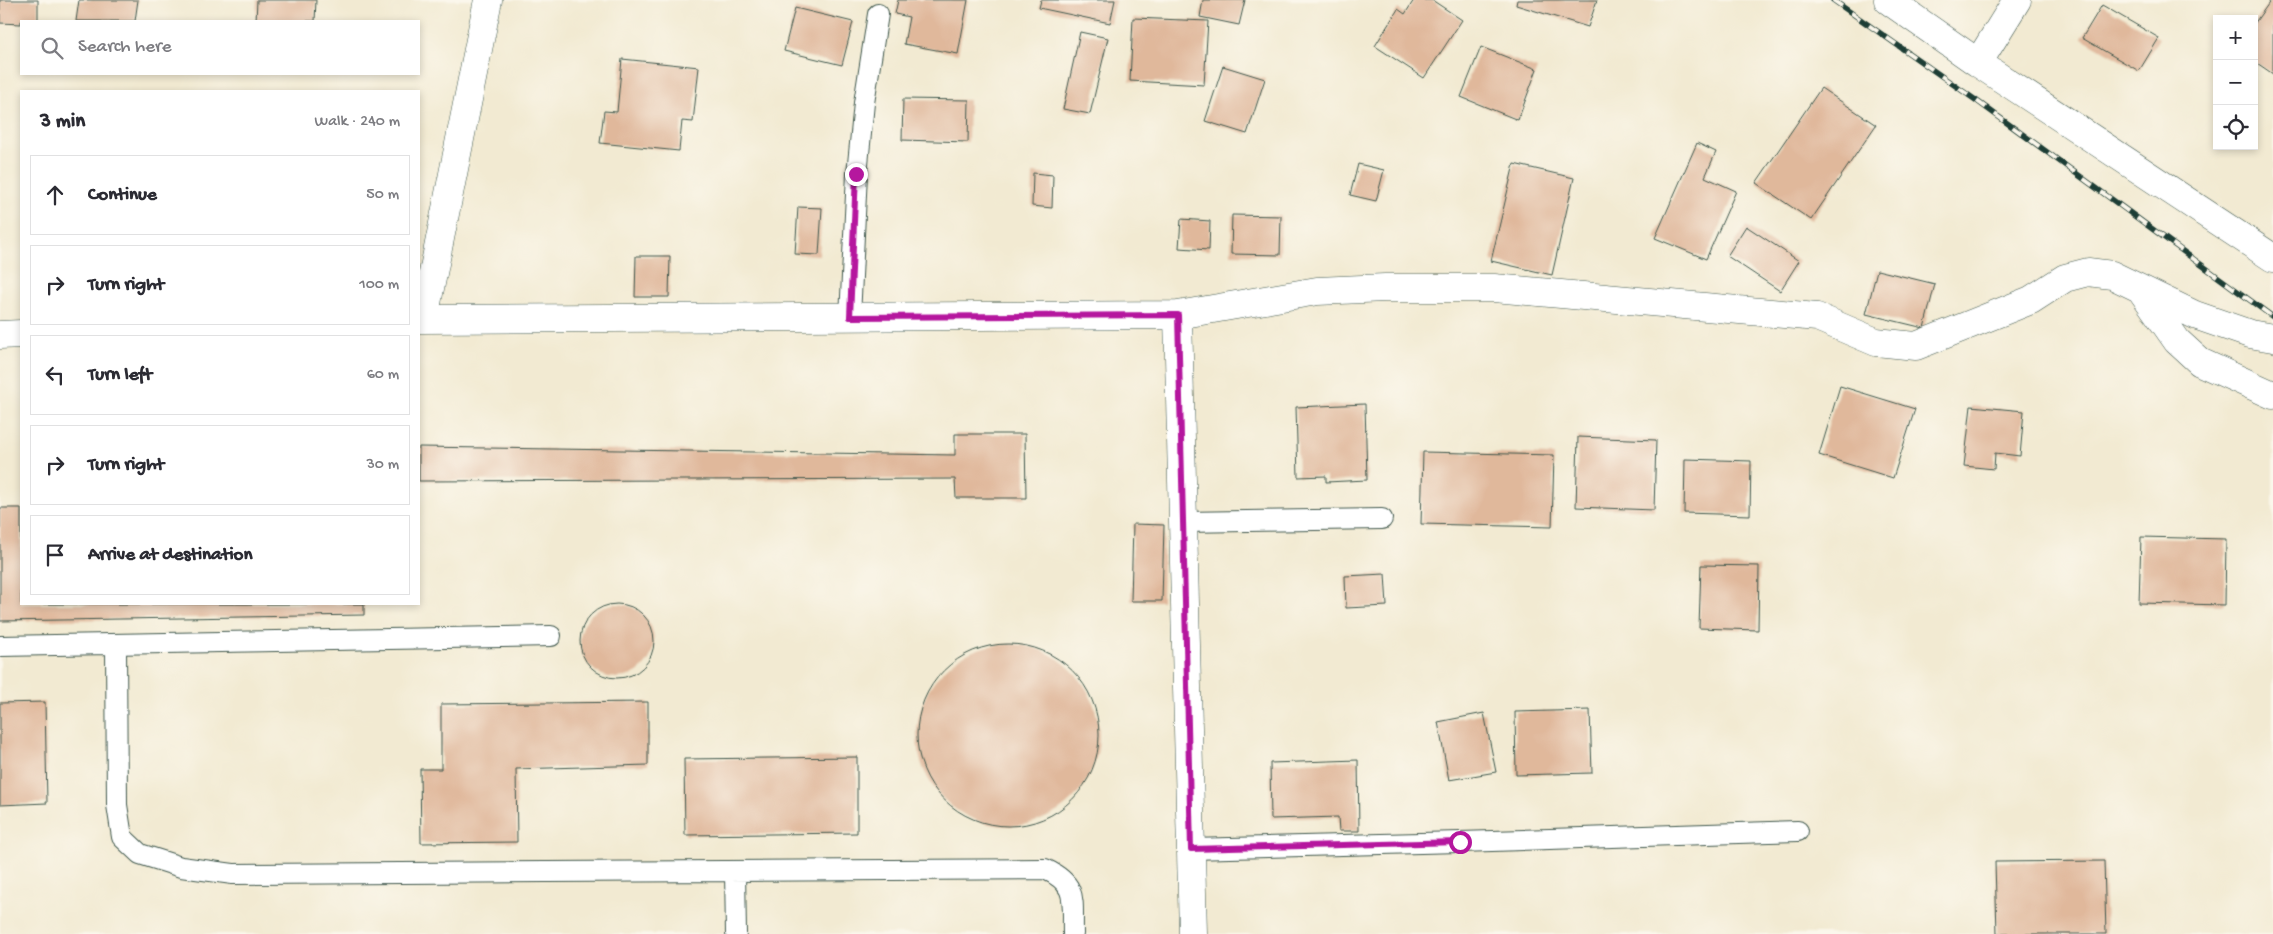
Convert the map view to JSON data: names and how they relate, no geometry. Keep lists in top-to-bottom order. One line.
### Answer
{"page":{"map_buttons":["+","−"],"search":"Search here","heading":["3 min","Walk · 240 m"],"list":[["Continue","50 m"],["Turn right","100 m"],["Turn left","60 m"],["Turn right","30 m"],"Arrive at destination"]}}
